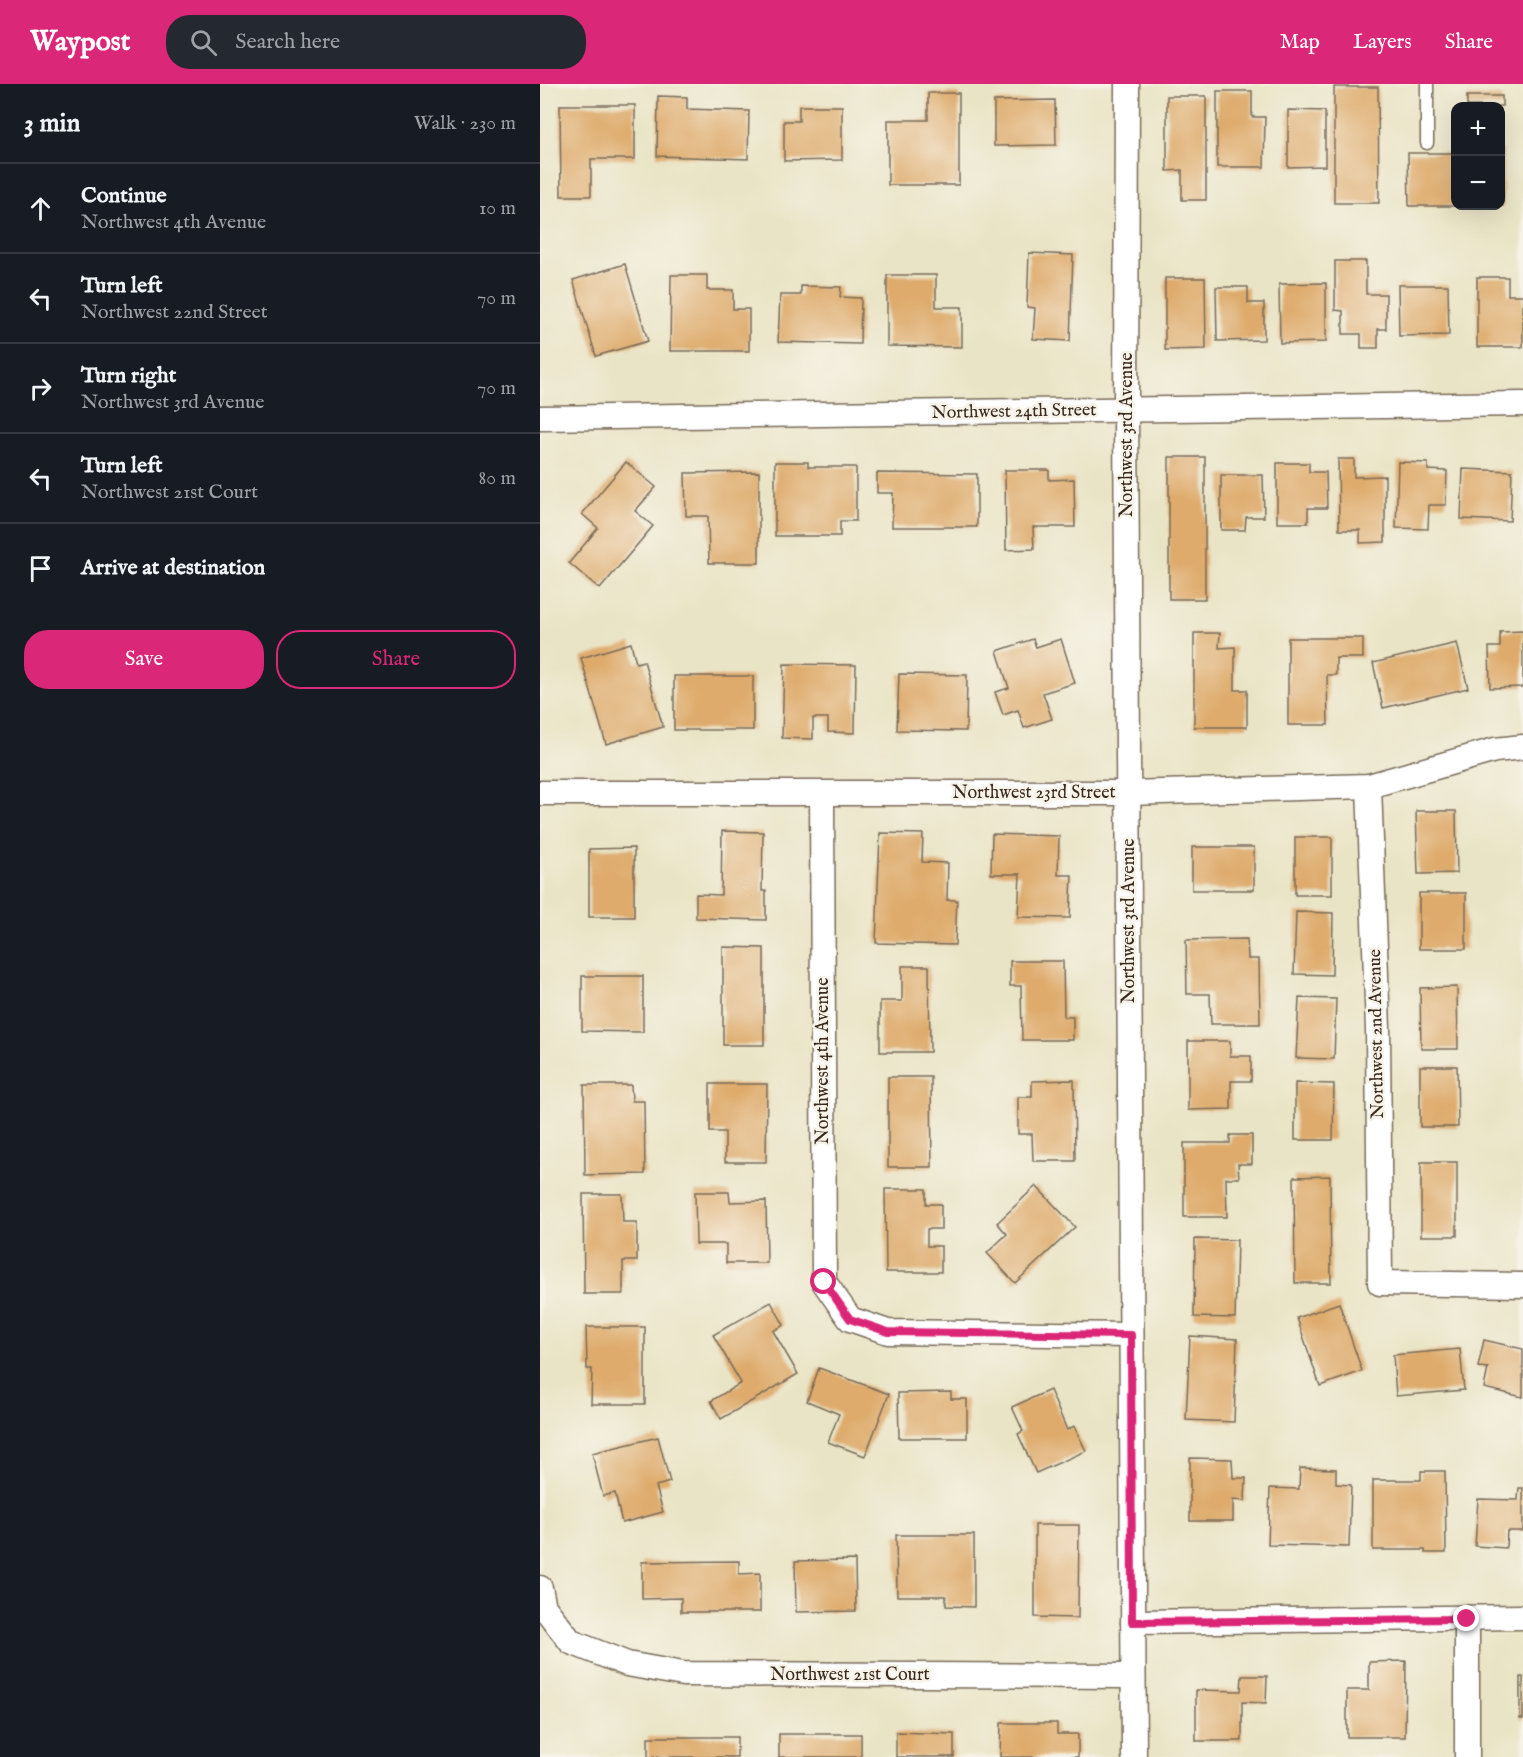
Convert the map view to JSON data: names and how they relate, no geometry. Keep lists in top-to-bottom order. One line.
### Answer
{"streets":{"street":["Northwest 24th Street","Northwest 3rd Avenue","Northwest 23rd Street","Northwest 2nd Avenue","Northwest 4th Avenue","Northwest 21st Court"]},"crossings":[["Northwest 24th Street","Northwest 3rd Avenue"],["Northwest 3rd Avenue","Northwest 23rd Street"],["Northwest 3rd Avenue","Northwest 4th Avenue"],["Northwest 3rd Avenue","Northwest 21st Court"],["Northwest 23rd Street","Northwest 2nd Avenue"],["Northwest 23rd Street","Northwest 4th Avenue"]],"page":{"header":"Waypost","search":"Search here","nav":["Map","Layers","Share"],"heading":["3 min","Walk · 230 m"],"map_buttons":["+","−"],"list":[["Continue","Northwest 4th Avenue","10 m"],["Turn left","Northwest 22nd Street","70 m"],["Turn right","Northwest 3rd Avenue","70 m"],["Turn left","Northwest 21st Court","80 m"],"Arrive at destination"],"buttons":["Save","Share"]}}
